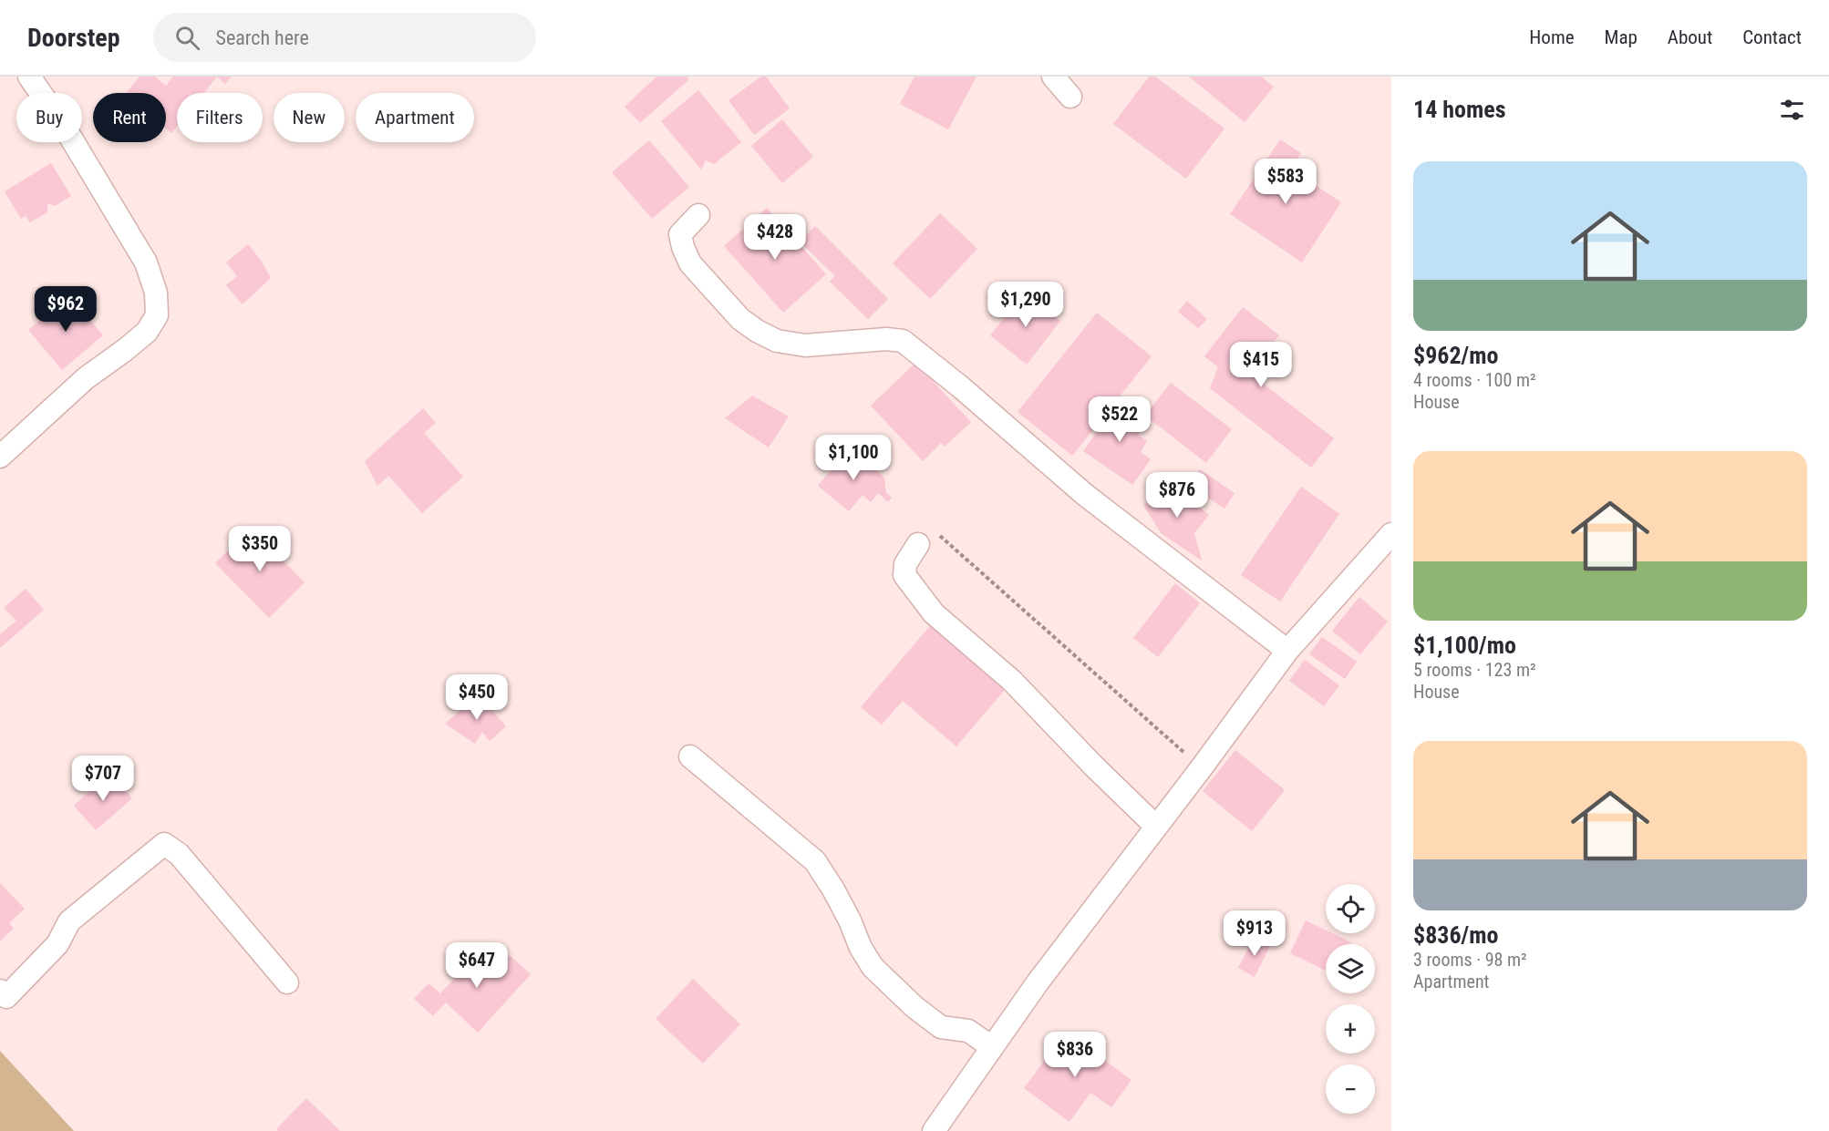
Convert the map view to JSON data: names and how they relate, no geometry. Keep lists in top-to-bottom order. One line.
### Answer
{"page":{"header":"Doorstep","search":"Search here","nav":["Home","Map","About","Contact"],"heading":"14 homes","chip":["Buy","Rent","Filters","New","Apartment"],"list":[{"name":"$962/mo","note":"4 rooms · 100 m² · House"},{"name":"$1,100/mo","note":"5 rooms · 123 m² · House"},{"name":"$836/mo","note":"3 rooms · 98 m² · Apartment"}],"price":["$583","$428","$1,290","$962","$415","$522","$1,100","$876","$350","$450","$707","$913","$647","$836"],"map_buttons":["+","−"]}}
